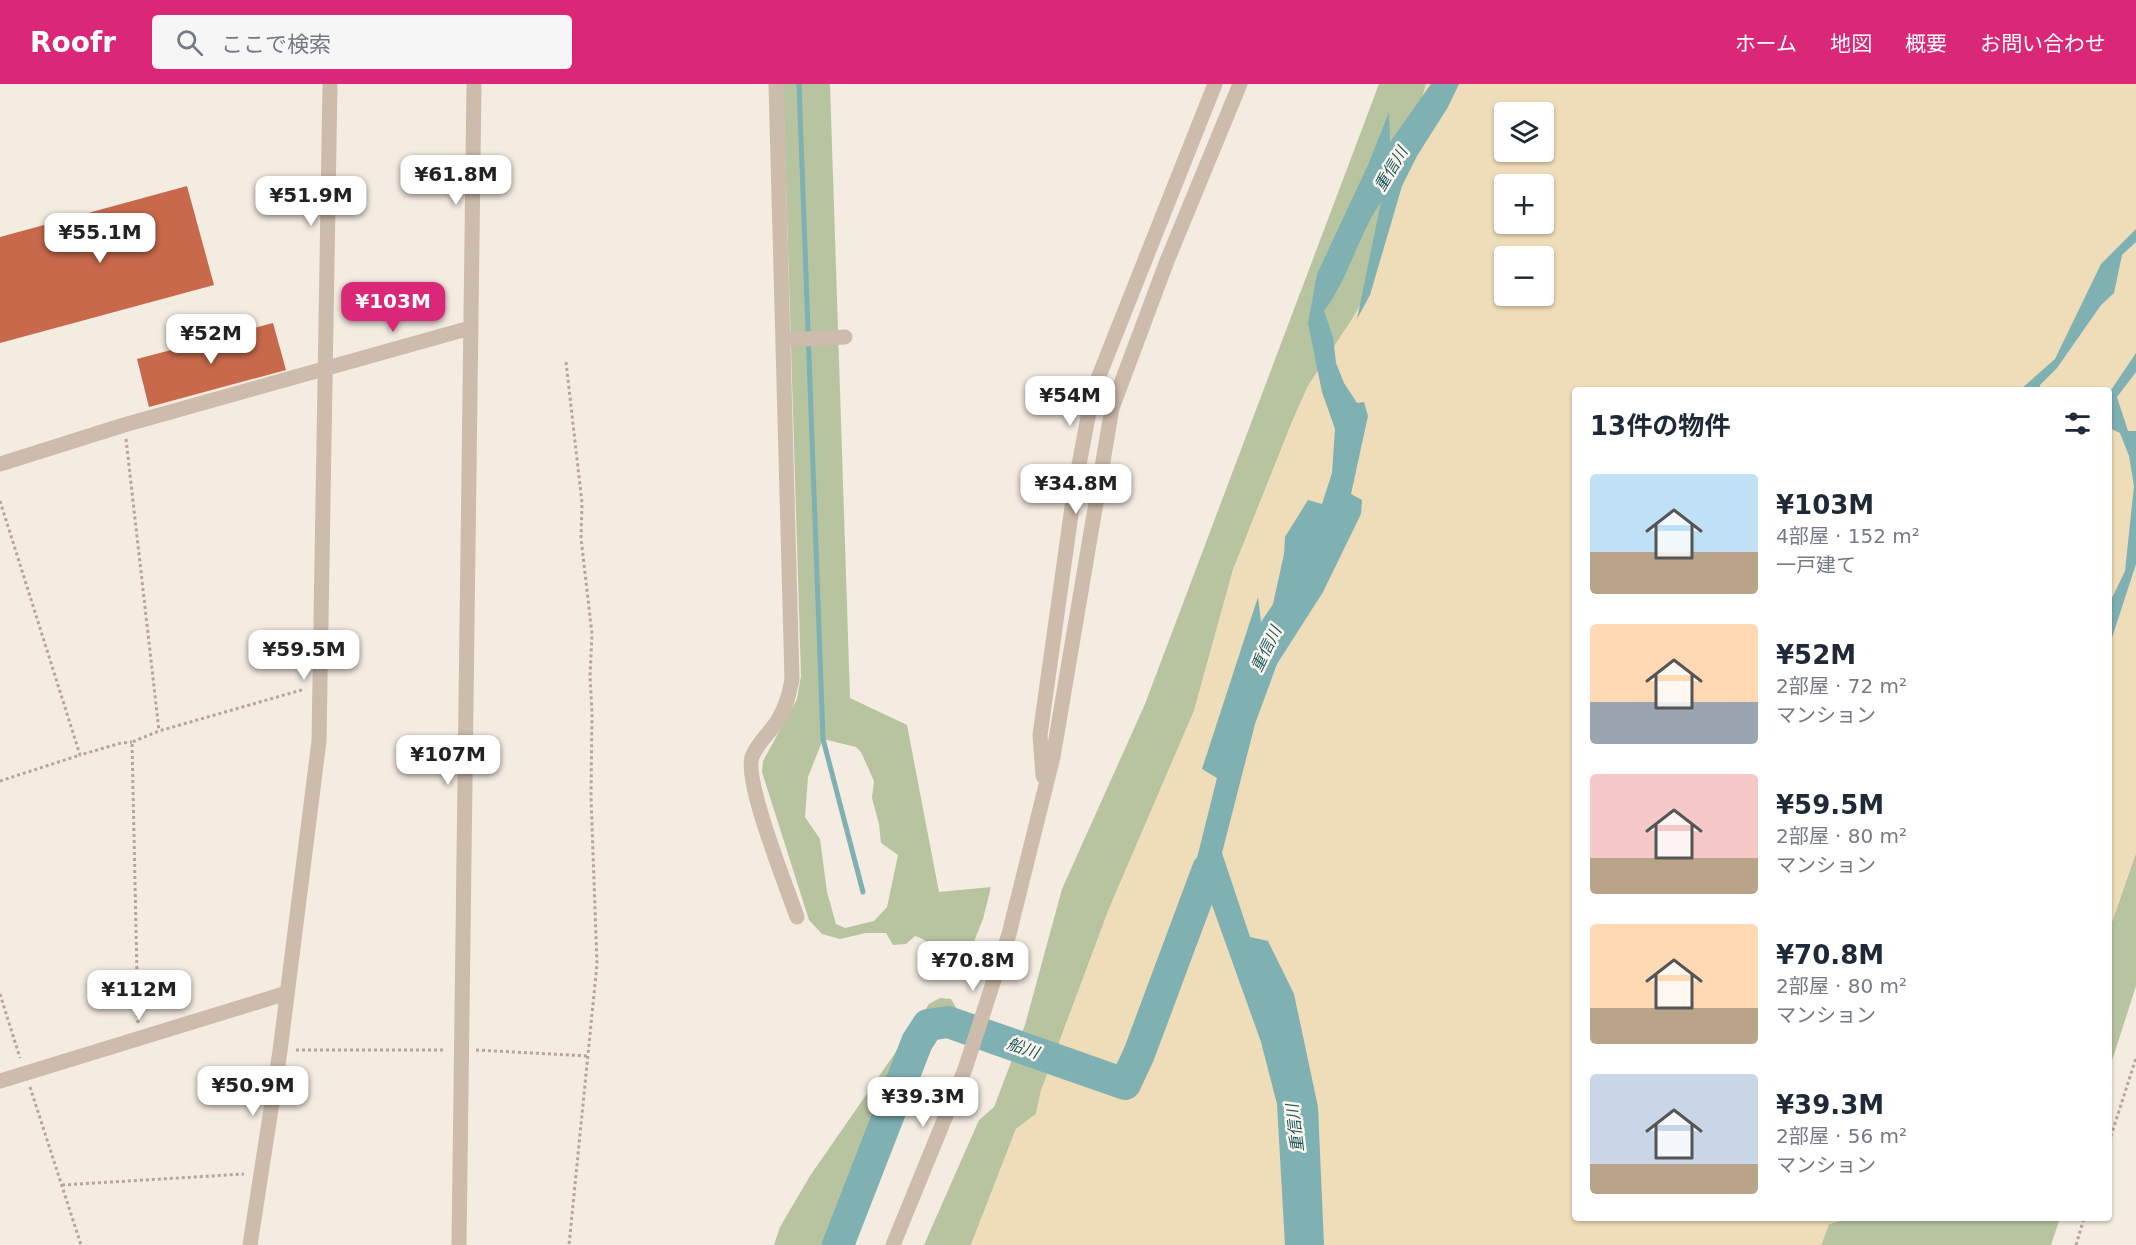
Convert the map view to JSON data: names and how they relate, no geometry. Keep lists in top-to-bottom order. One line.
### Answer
{"water":["重信川","船川"],"page":{"header":"Roofr","search":"ここで検索","nav":["ホーム","地図","概要","お問い合わせ"],"map_buttons":["+","−"],"price":["¥61.8M","¥51.9M","¥55.1M","¥103M","¥52M","¥54M","¥34.8M","¥59.5M","¥107M","¥70.8M","¥112M","¥50.9M","¥39.3M"],"heading":"13件の物件","list":[{"name":"¥103M","note":"4部屋 · 152 m² · 一戸建て"},{"name":"¥52M","note":"2部屋 · 72 m² · マンション"},{"name":"¥59.5M","note":"2部屋 · 80 m² · マンション"},{"name":"¥70.8M","note":"2部屋 · 80 m² · マンション"},{"name":"¥39.3M","note":"2部屋 · 56 m² · マンション"}]}}
